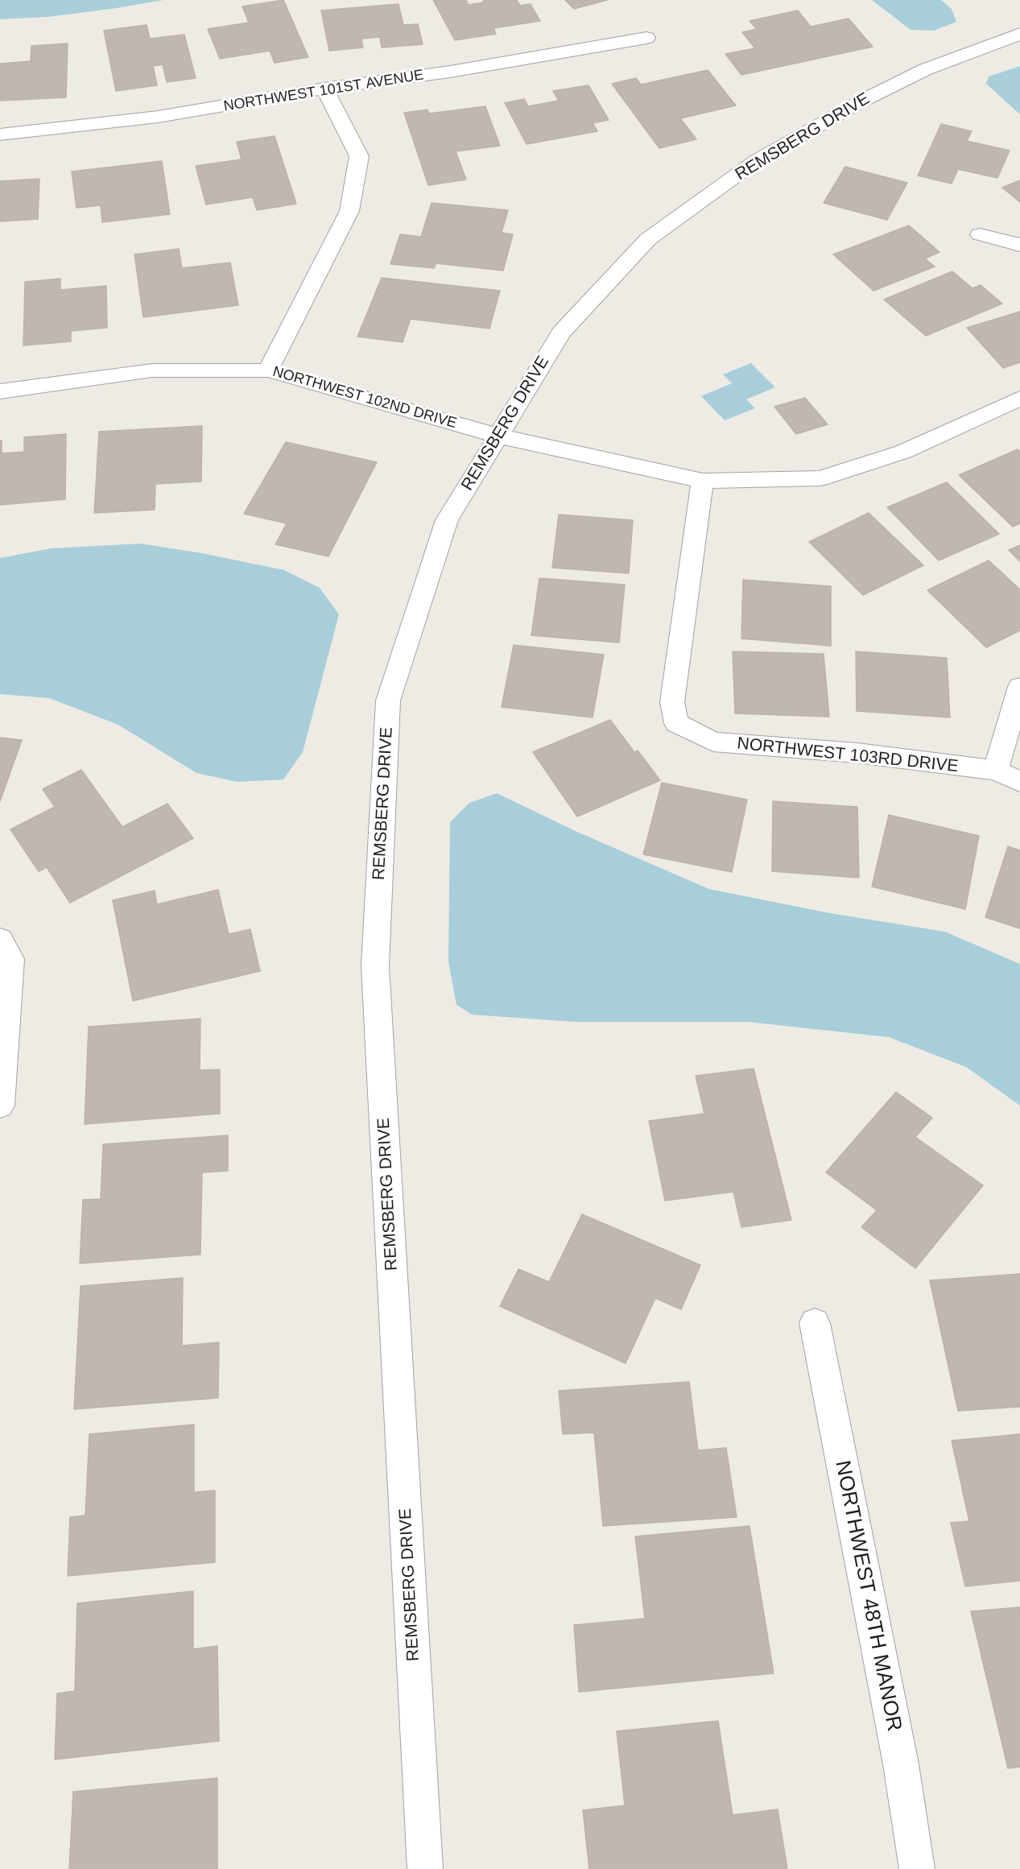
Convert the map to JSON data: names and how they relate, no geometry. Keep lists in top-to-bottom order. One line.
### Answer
{"streets":{"street":["NORTHWEST 101ST AVENUE","REMSBERG DRIVE","NORTHWEST 102ND DRIVE","NORTHWEST 103RD DRIVE","NORTHWEST 48TH MANOR"]},"crossings":[["REMSBERG DRIVE","NORTHWEST 102ND DRIVE"],["NORTHWEST 102ND DRIVE","NORTHWEST 103RD DRIVE"]]}
